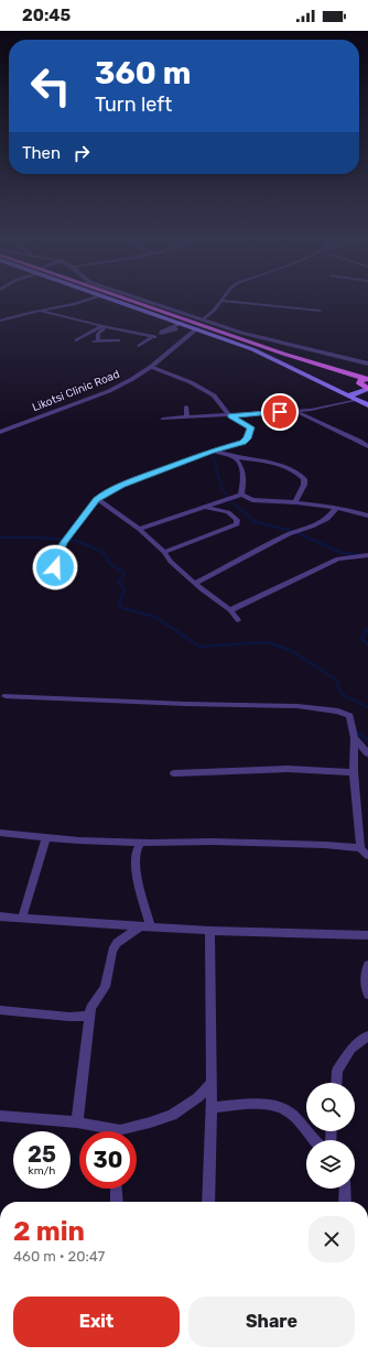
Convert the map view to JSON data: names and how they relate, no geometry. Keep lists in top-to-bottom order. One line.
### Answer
{"streets":{"street":["Likotsi Clinic Road"]},"page":{"status":"20:45","turn":["360 m","Turn left"],"then":"Then","speed":"25 km/h","limit":"30","heading":["2 min","460 m · 20:47"],"buttons":["Exit","Share"]}}
